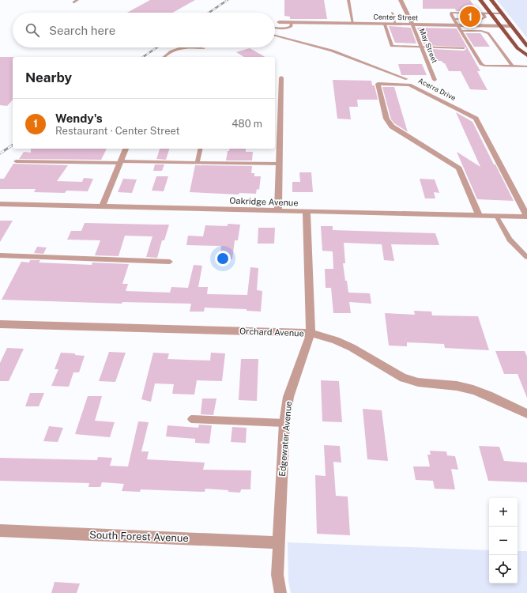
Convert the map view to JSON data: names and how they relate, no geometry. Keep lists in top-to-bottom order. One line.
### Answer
{"streets":{"street":["Center Street","May Street","Acerra Drive","Oakridge Avenue","Orchard Avenue","Edgewater Avenue","South Forest Avenue"]},"crossings":[["Center Street","May Street"],["Acerra Drive","Oakridge Avenue"],["Oakridge Avenue","Edgewater Avenue"],["Orchard Avenue","Edgewater Avenue"],["Edgewater Avenue","South Forest Avenue"]],"page":{"pins":"1","search":"Search here","heading":"Nearby","list":[{"mark":"1","name":"Wendy's","note":"Restaurant · Center Street","value":"480 m"}],"map_buttons":["+","−"]}}
